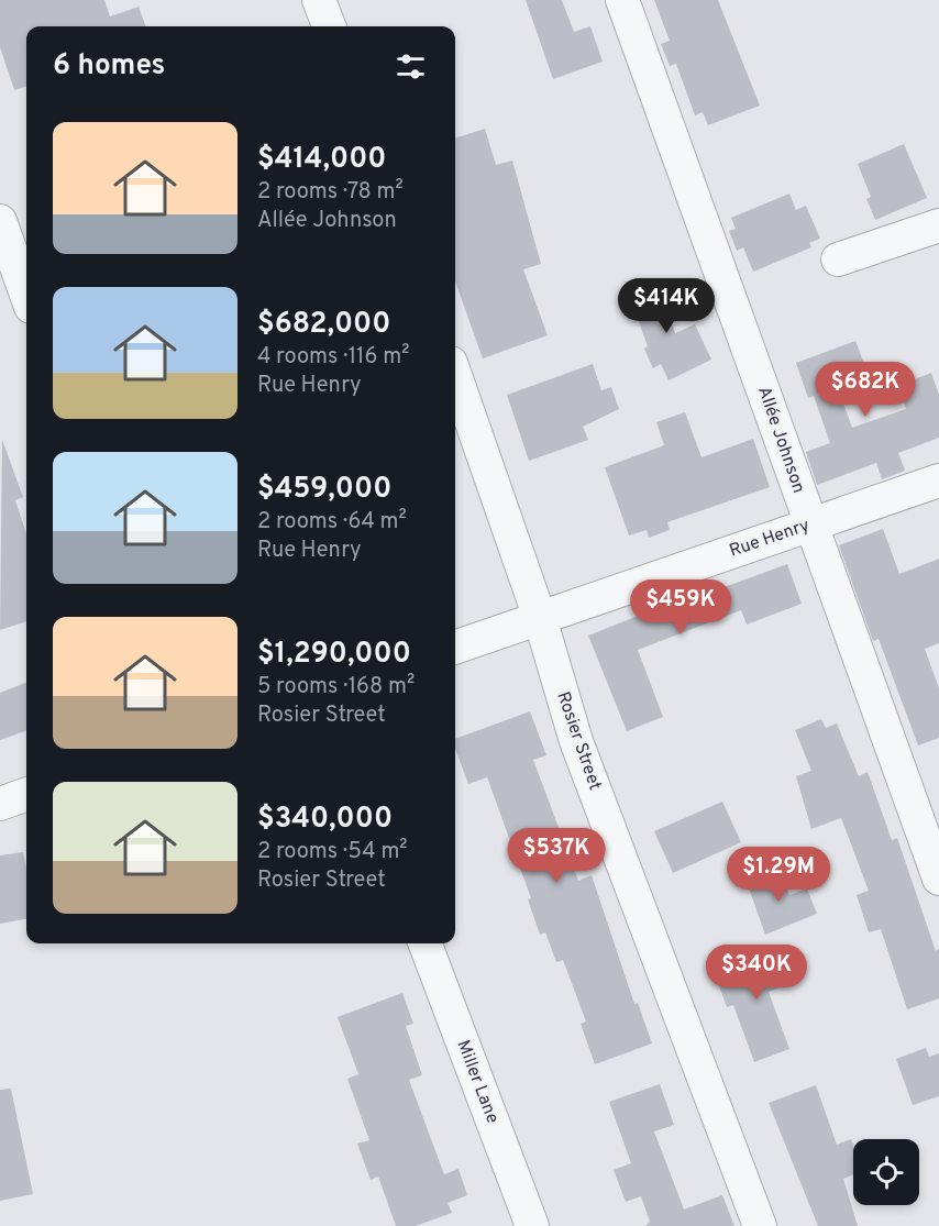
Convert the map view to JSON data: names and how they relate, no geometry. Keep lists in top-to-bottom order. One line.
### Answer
{"streets":{"street":["Allée Johnson","Rue Henry","Rosier Street","Miller Lane"]},"crossings":[["Allée Johnson","Rue Henry"],["Rue Henry","Rosier Street"]],"page":{"heading":"6 homes","list":[{"name":"$414,000","note":"2 rooms · 78 m² · Allée Johnson"},{"name":"$682,000","note":"4 rooms · 116 m² · Rue Henry"},{"name":"$459,000","note":"2 rooms · 64 m² · Rue Henry"},{"name":"$1,290,000","note":"5 rooms · 168 m² · Rosier Street"},{"name":"$340,000","note":"2 rooms · 54 m² · Rosier Street"}],"price":["$414K","$682K","$459K","$537K","$1.29M","$340K"]}}
